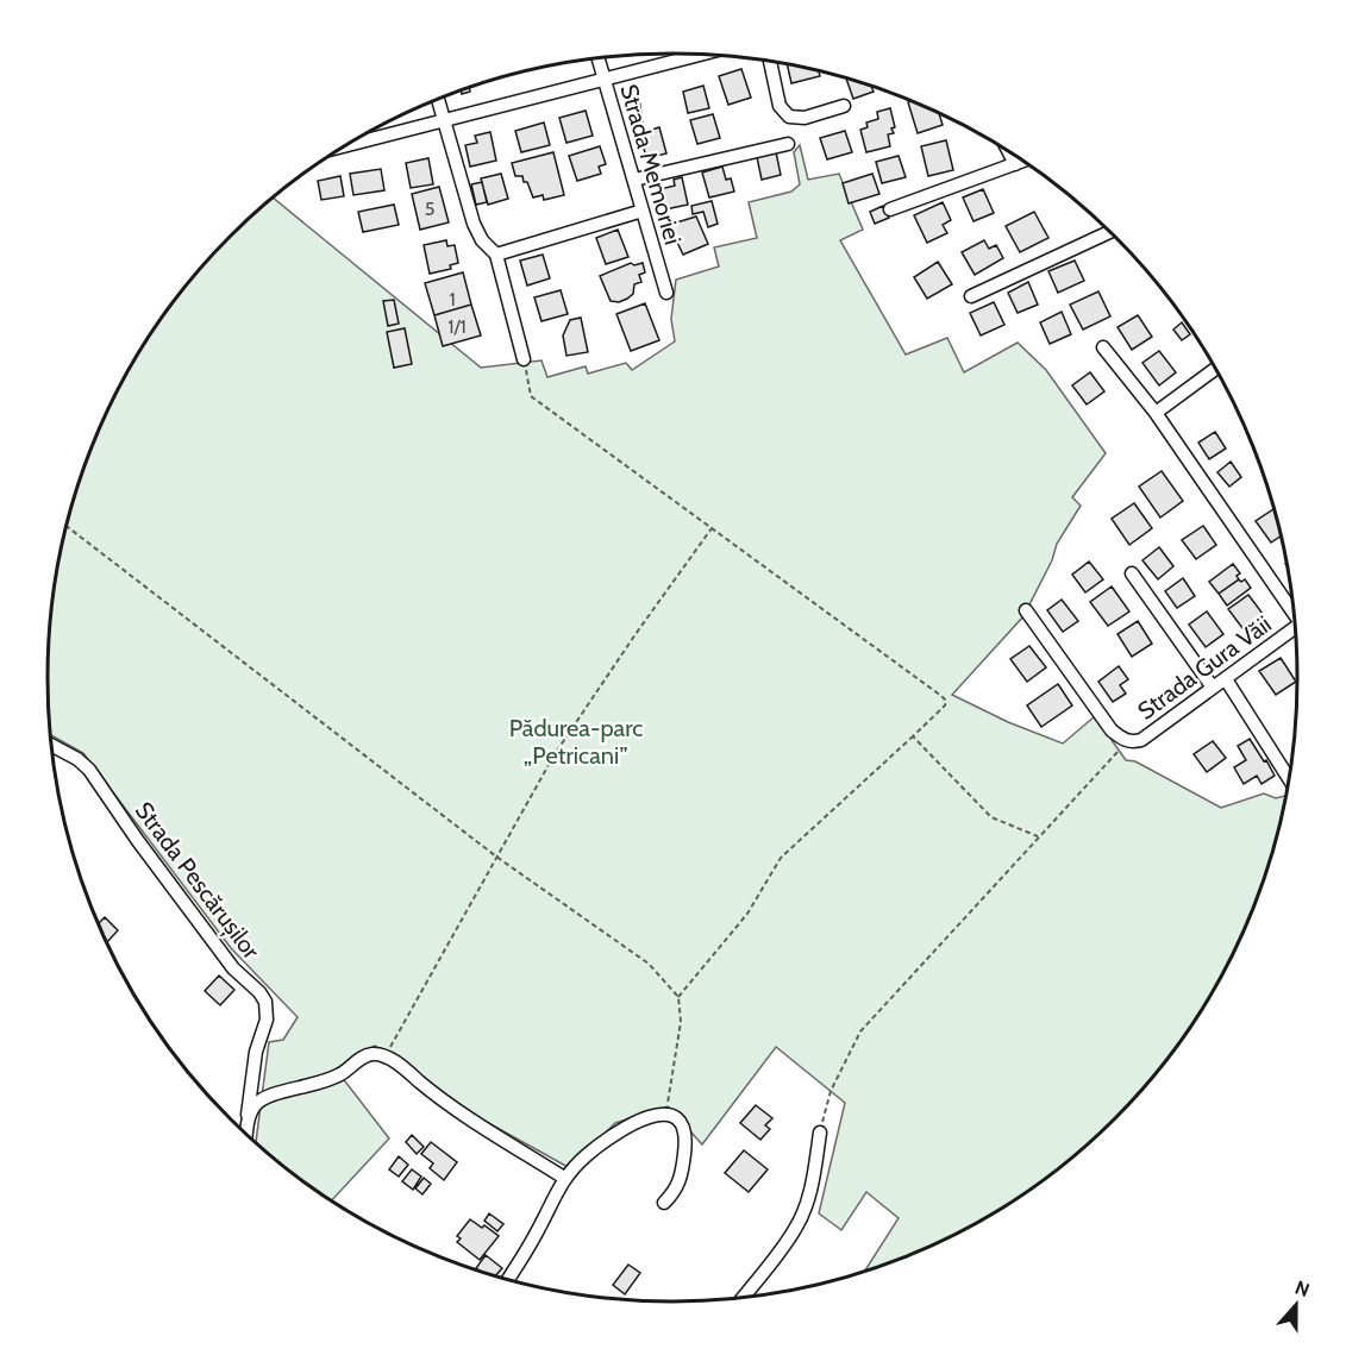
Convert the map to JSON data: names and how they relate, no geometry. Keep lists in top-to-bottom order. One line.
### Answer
{"streets":{"street":["Strada Memoriei","Strada Gura Văii","Strada Pescărușilor"]},"parks":["Pădurea-parc „Petricani”"],"house_numbers":["5","1","1/1"],"north":"top"}
